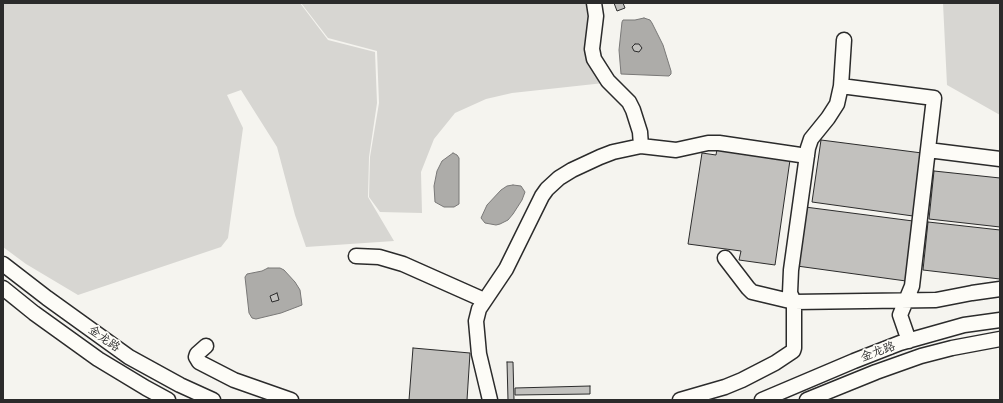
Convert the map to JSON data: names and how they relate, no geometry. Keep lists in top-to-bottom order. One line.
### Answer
{"streets":{"street":["金龙路"]}}
